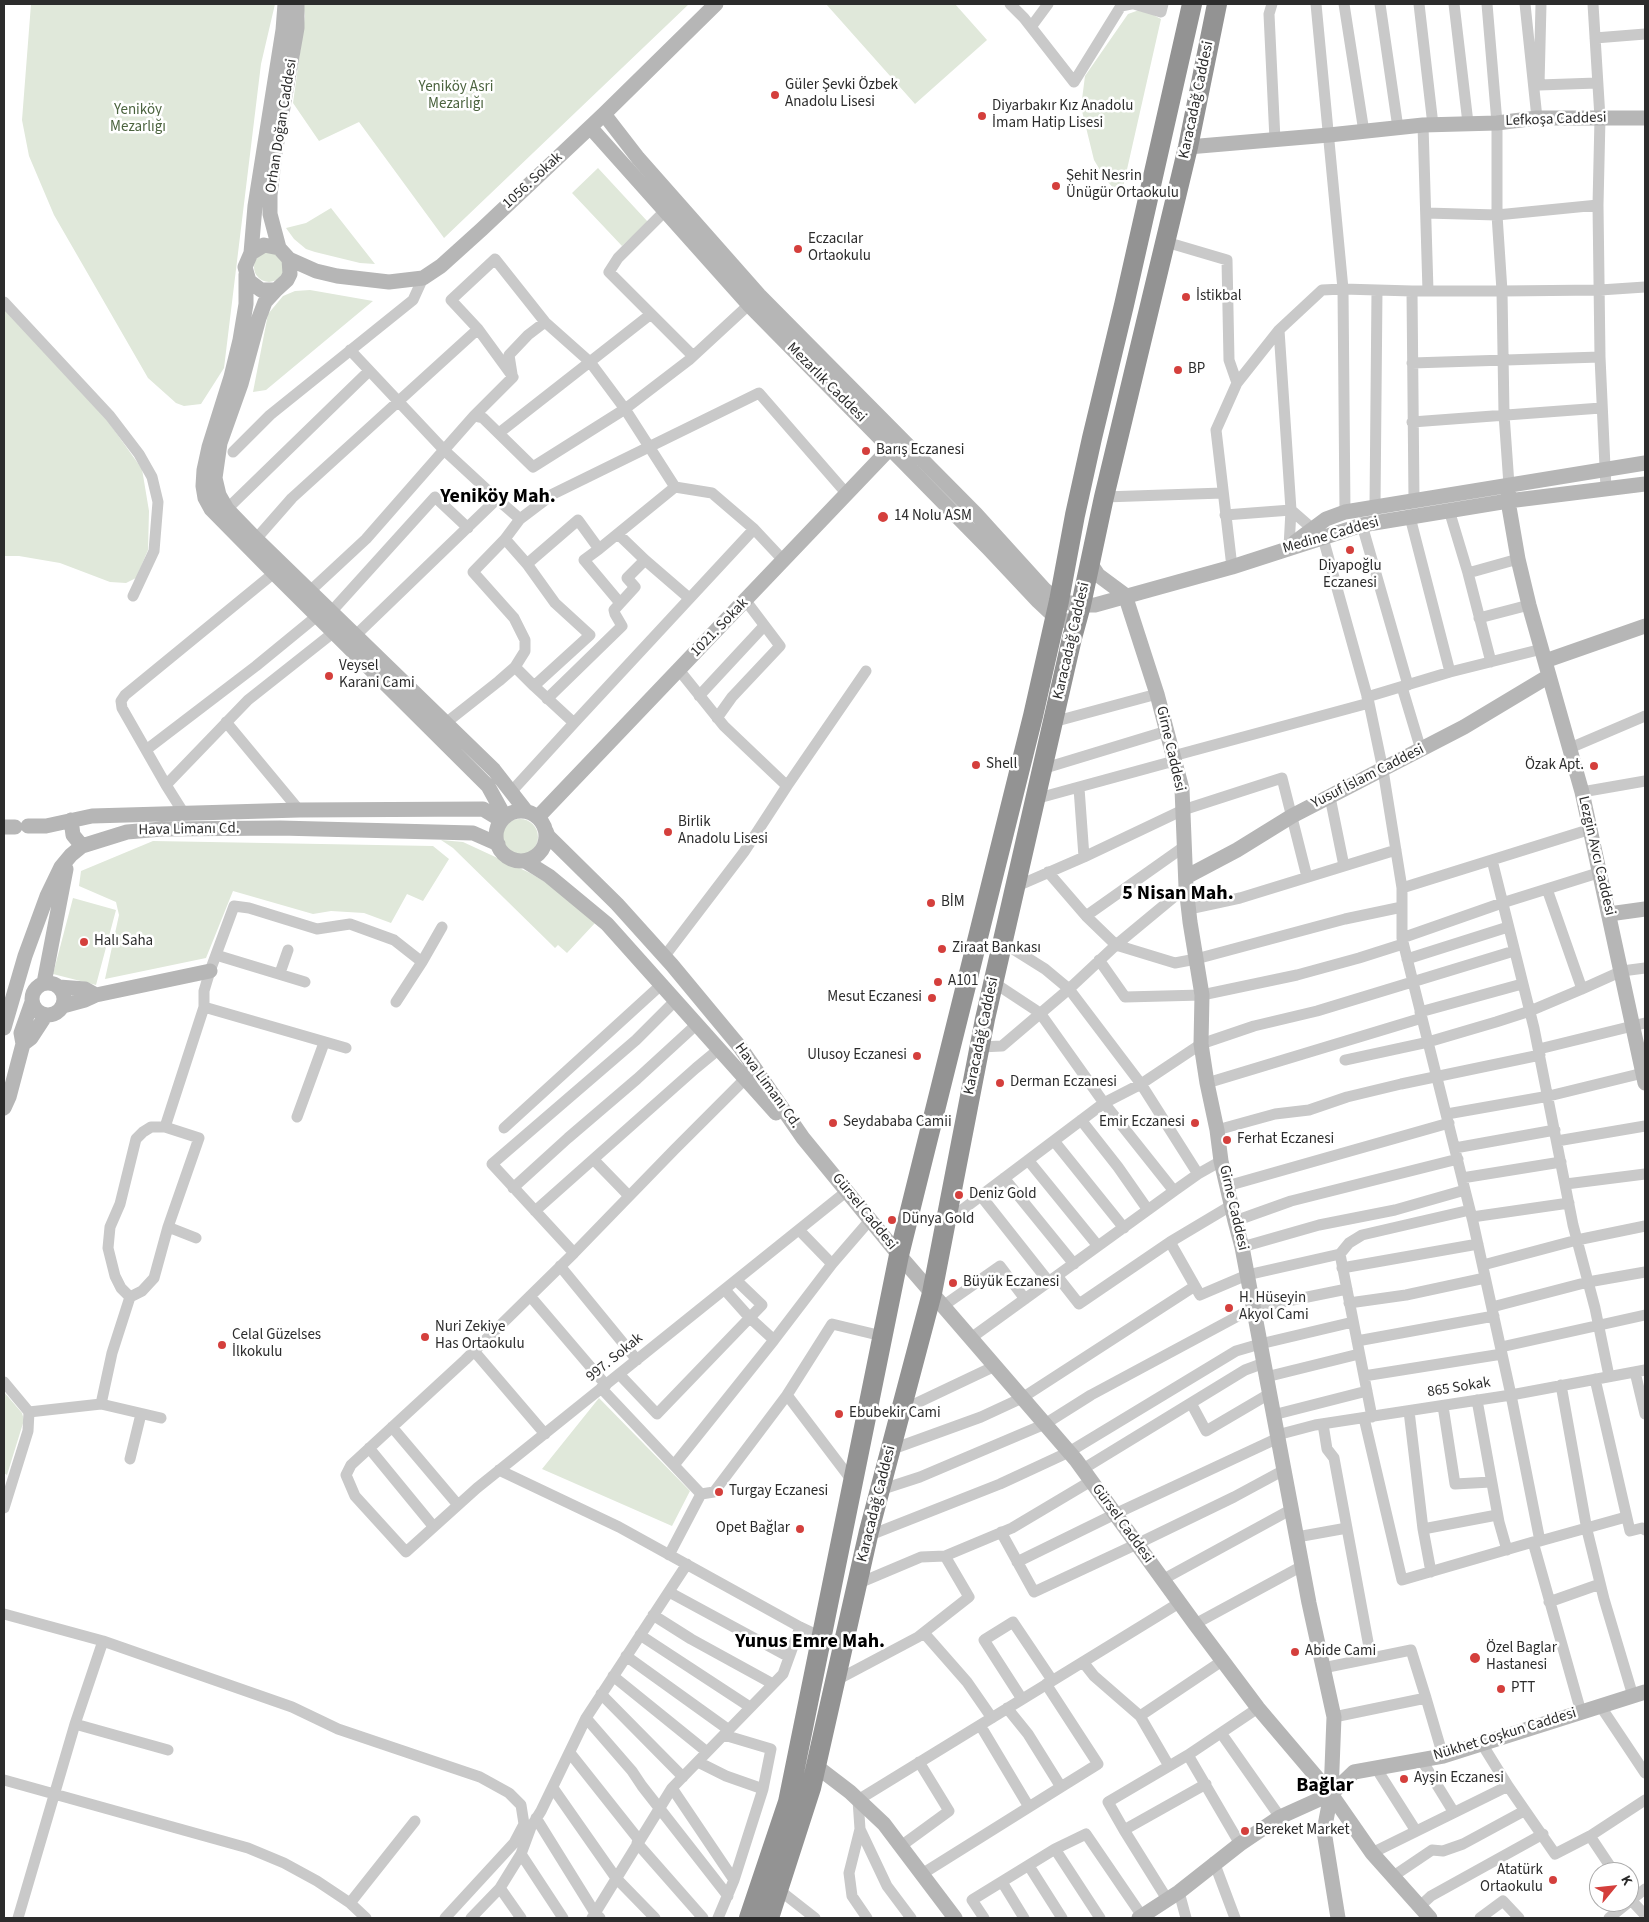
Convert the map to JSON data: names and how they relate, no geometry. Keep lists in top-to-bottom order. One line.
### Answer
{"streets":{"highway":["Karacadağ Caddesi"],"street":["Lefkoşa Caddesi","Orhan Doğan Caddesi","1056. Sokak","Mezarlık Caddesi","Medine Caddesi","1021. Sokak","Girne Caddesi","Yusuf İslam Caddesi","Hava Limanı Cd.","Lezgin Avcı Caddesi","Gürsel Caddesi","997. Sokak","865 Sokak","Nükhet Coşkun Caddesi"]},"crossings":[["Karacadağ Caddesi","Lefkoşa Caddesi"],["Karacadağ Caddesi","Mezarlık Caddesi"],["Karacadağ Caddesi","Medine Caddesi"],["Karacadağ Caddesi","Gürsel Caddesi"],["Orhan Doğan Caddesi","1056. Sokak"],["1056. Sokak","Mezarlık Caddesi"],["Mezarlık Caddesi","1021. Sokak"],["Medine Caddesi","Girne Caddesi"],["Medine Caddesi","Lezgin Avcı Caddesi"],["1021. Sokak","Hava Limanı Cd."],["Girne Caddesi","Yusuf İslam Caddesi"],["Girne Caddesi","Gürsel Caddesi"],["Girne Caddesi","865 Sokak"],["Girne Caddesi","Nükhet Coşkun Caddesi"],["Yusuf İslam Caddesi","Lezgin Avcı Caddesi"],["Hava Limanı Cd.","Gürsel Caddesi"],["Gürsel Caddesi","997. Sokak"],["Gürsel Caddesi","865 Sokak"],["Gürsel Caddesi","Nükhet Coşkun Caddesi"]],"districts":["Yeniköy Mah.","5 Nisan Mah.","Yunus Emre Mah.","Bağlar"],"parks":["Yeniköy Asri Mezarlığı","Yeniköy Mezarlığı"],"places":["Güler Şevki Özbek Anadolu Lisesi","Diyarbakır Kız Anadolu İmam Hatip Lisesi","Şehit Nesrin Ünügür Ortaokulu","Eczacılar Ortaokulu","İstikbal","BP","Barış Eczanesi","14 Nolu ASM","Diyapoğlu Eczanesi","Veysel Karani Cami","Shell","Özak Apt.","Birlik Anadolu Lisesi","BİM","Halı Saha","Ziraat Bankası","A101","Mesut Eczanesi","Ulusoy Eczanesi","Derman Eczanesi","Seydababa Camii","Emir Eczanesi","Ferhat Eczanesi","Deniz Gold","Dünya Gold","Büyük Eczanesi","H. Hüseyin Akyol Cami","Nuri Zekiye Has Ortaokulu","Celal Güzelses İlkokulu","Ebubekir Cami","Turgay Eczanesi","Opet Bağlar","Abide Cami","Özel Baglar Hastanesi","PTT","Ayşin Eczanesi","Bereket Market","Atatürk Ortaokulu"],"north":"top right"}
